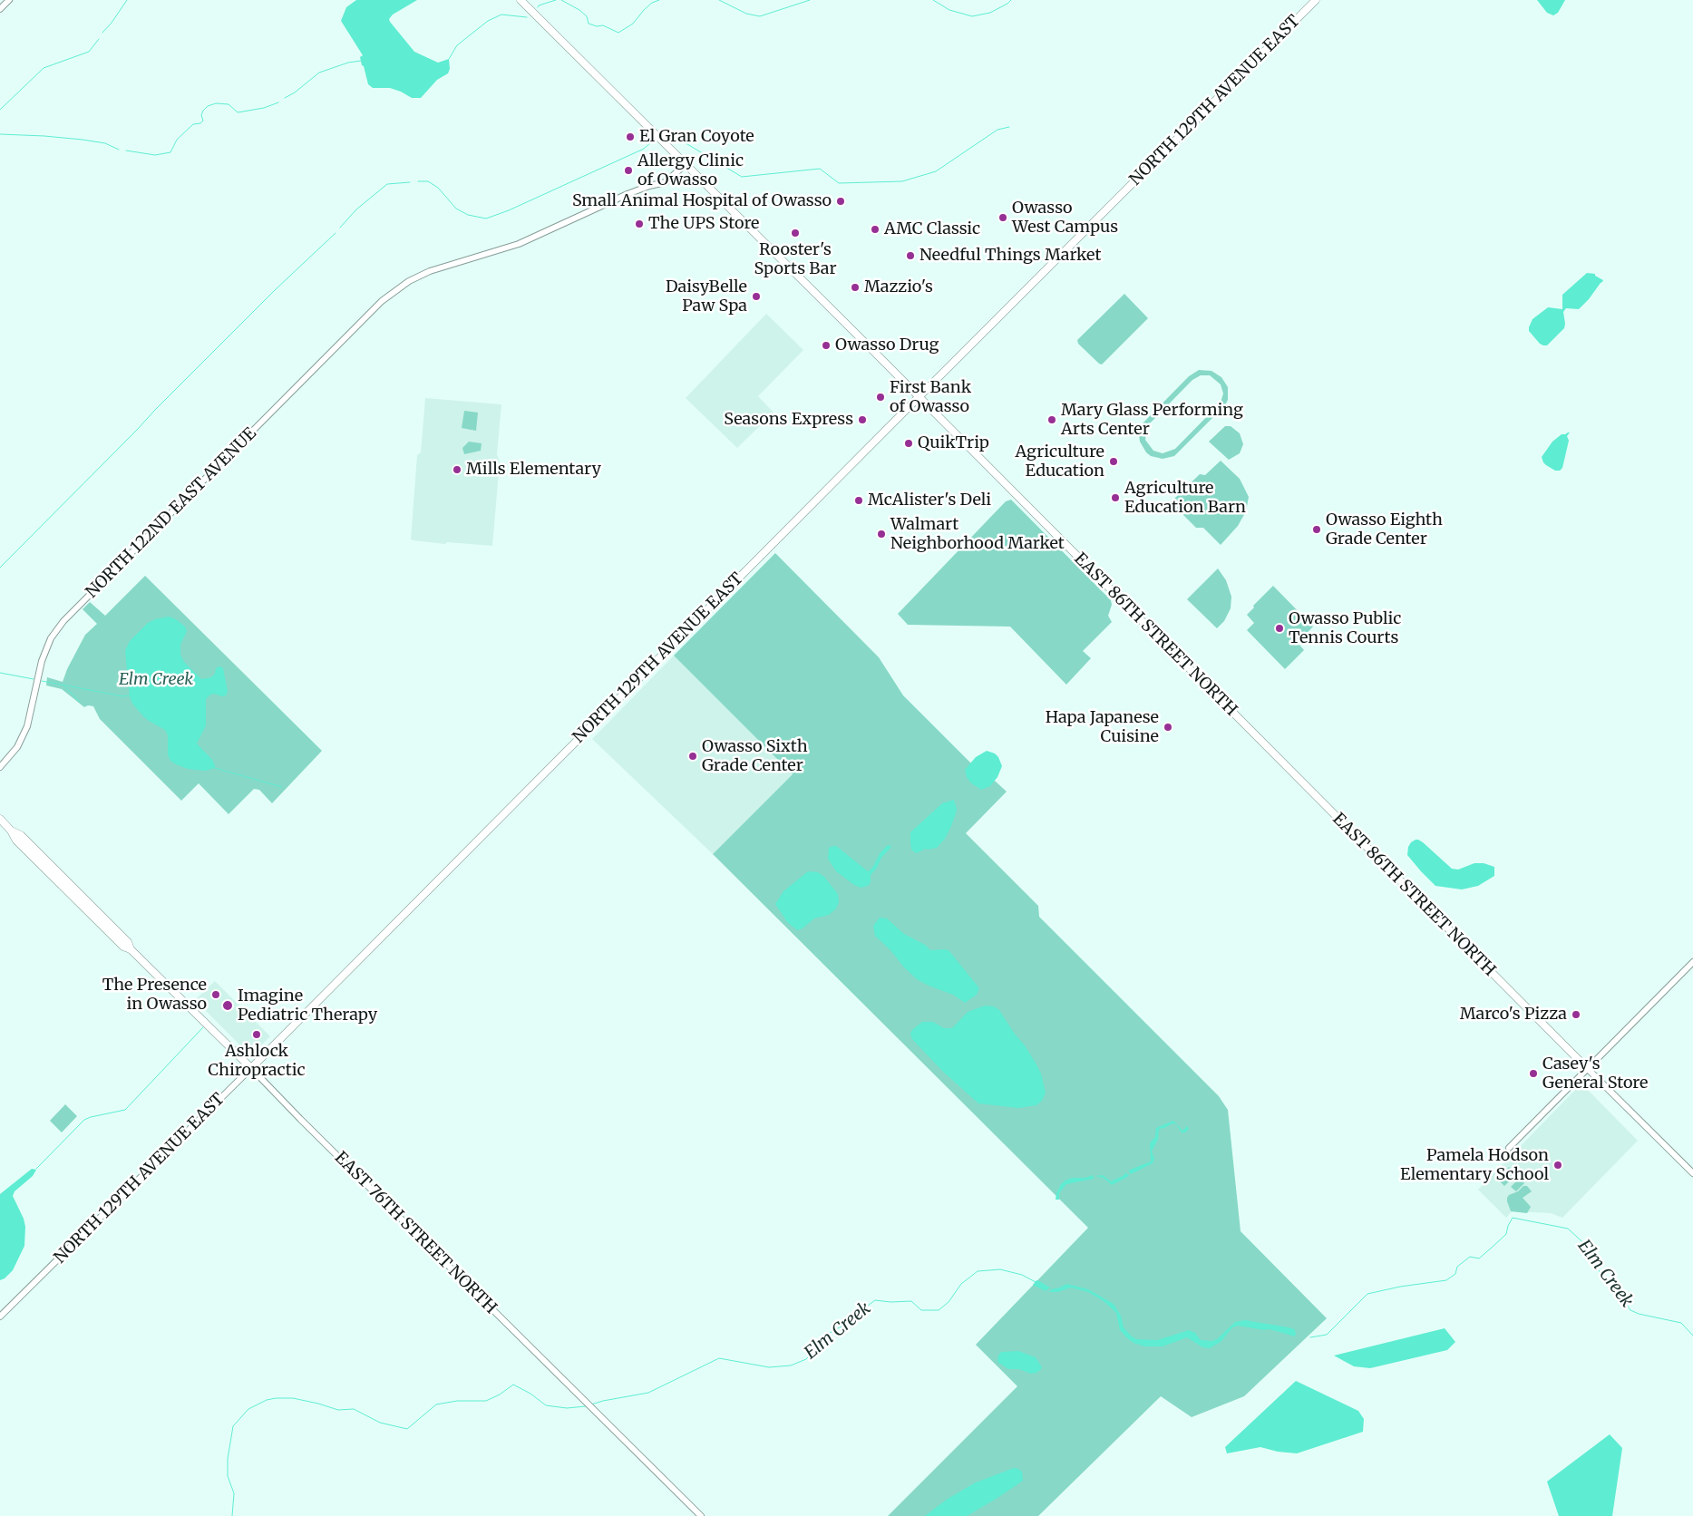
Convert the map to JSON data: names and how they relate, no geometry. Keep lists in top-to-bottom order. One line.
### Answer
{"streets":{"main road":["NORTH 129TH AVENUE EAST","EAST 86TH STREET NORTH","EAST 76TH STREET NORTH"],"street":["NORTH 122ND EAST AVENUE"]},"crossings":[["NORTH 129TH AVENUE EAST","EAST 86TH STREET NORTH"],["NORTH 129TH AVENUE EAST","EAST 76TH STREET NORTH"],["NORTH 122ND EAST AVENUE","EAST 86TH STREET NORTH"]],"water":["Elm Creek"],"parks":["Elm Creek"],"places":["El Gran Coyote","Allergy Clinic of Owasso","Small Animal Hospital of Owasso","Owasso West Campus","The UPS Store","AMC Classic","Rooster's Sports Bar","Needful Things Market","Mazzio's","DaisyBelle Paw Spa","Owasso Drug","First Bank of Owasso","Seasons Express","Mary Glass Performing Arts Center","QuikTrip","Agriculture Education","Mills Elementary","Agriculture Education Barn","McAlister's Deli","Owasso Eighth Grade Center","Walmart Neighborhood Market","Owasso Public Tennis Courts","Hapa Japanese Cuisine","Owasso Sixth Grade Center","The Presence in Owasso","Imagine Pediatric Therapy","Marco's Pizza","Ashlock Chiropractic","Casey's General Store","Pamela Hodson Elementary School"]}
